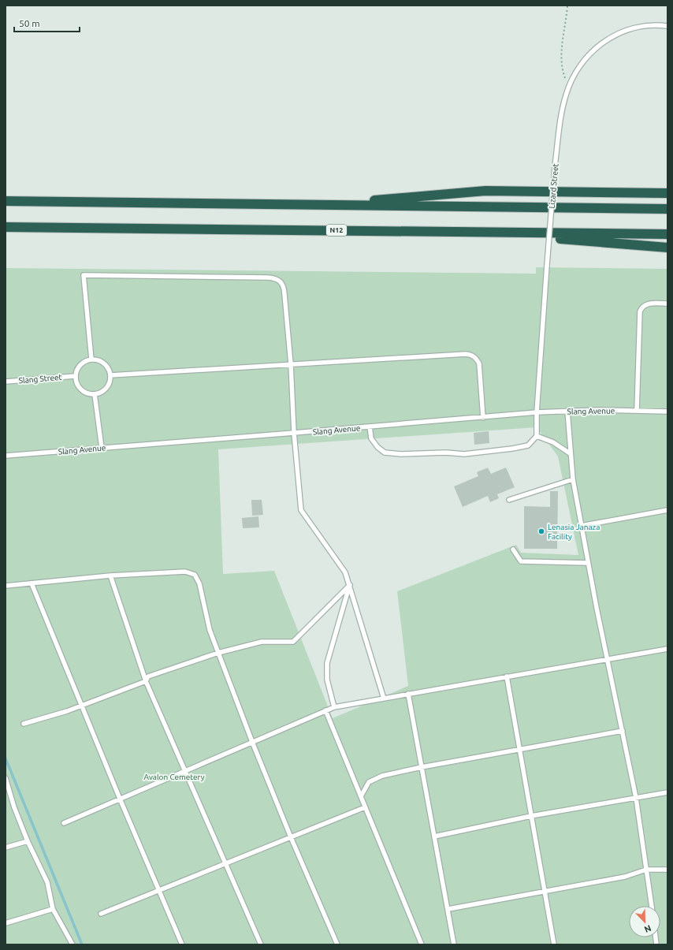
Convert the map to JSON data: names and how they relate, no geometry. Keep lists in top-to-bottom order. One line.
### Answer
{"streets":{"highway":["N12"],"lane":["Lizard Street","Slang Street","Slang Avenue"]},"crossings":[["Lizard Street","Slang Avenue"]],"parks":["Avalon Cemetery"],"places":["Lenasia Janaza Facility"],"scale_bar":"50 m","north":"bottom right"}
